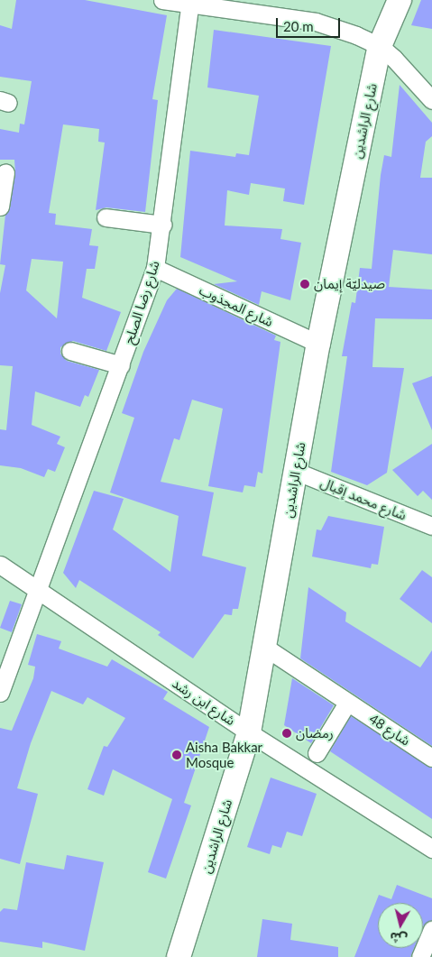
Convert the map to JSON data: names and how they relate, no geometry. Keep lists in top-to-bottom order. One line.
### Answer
{"streets":{"street":["شارع الراشدين","شارع رضا الصلح","شارع المجذوب","شارع محمد إقبال","شارع ابن رشد","شارع 48"]},"crossings":[["شارع الراشدين","شارع المجذوب"],["شارع الراشدين","شارع محمد إقبال"],["شارع الراشدين","شارع ابن رشد"],["شارع الراشدين","شارع 48"],["شارع رضا الصلح","شارع المجذوب"],["شارع رضا الصلح","شارع ابن رشد"]],"places":["صيدليّة إيمان","رمضان","Aisha Bakkar Mosque"],"scale_bar":"20 m","north":"bottom"}
